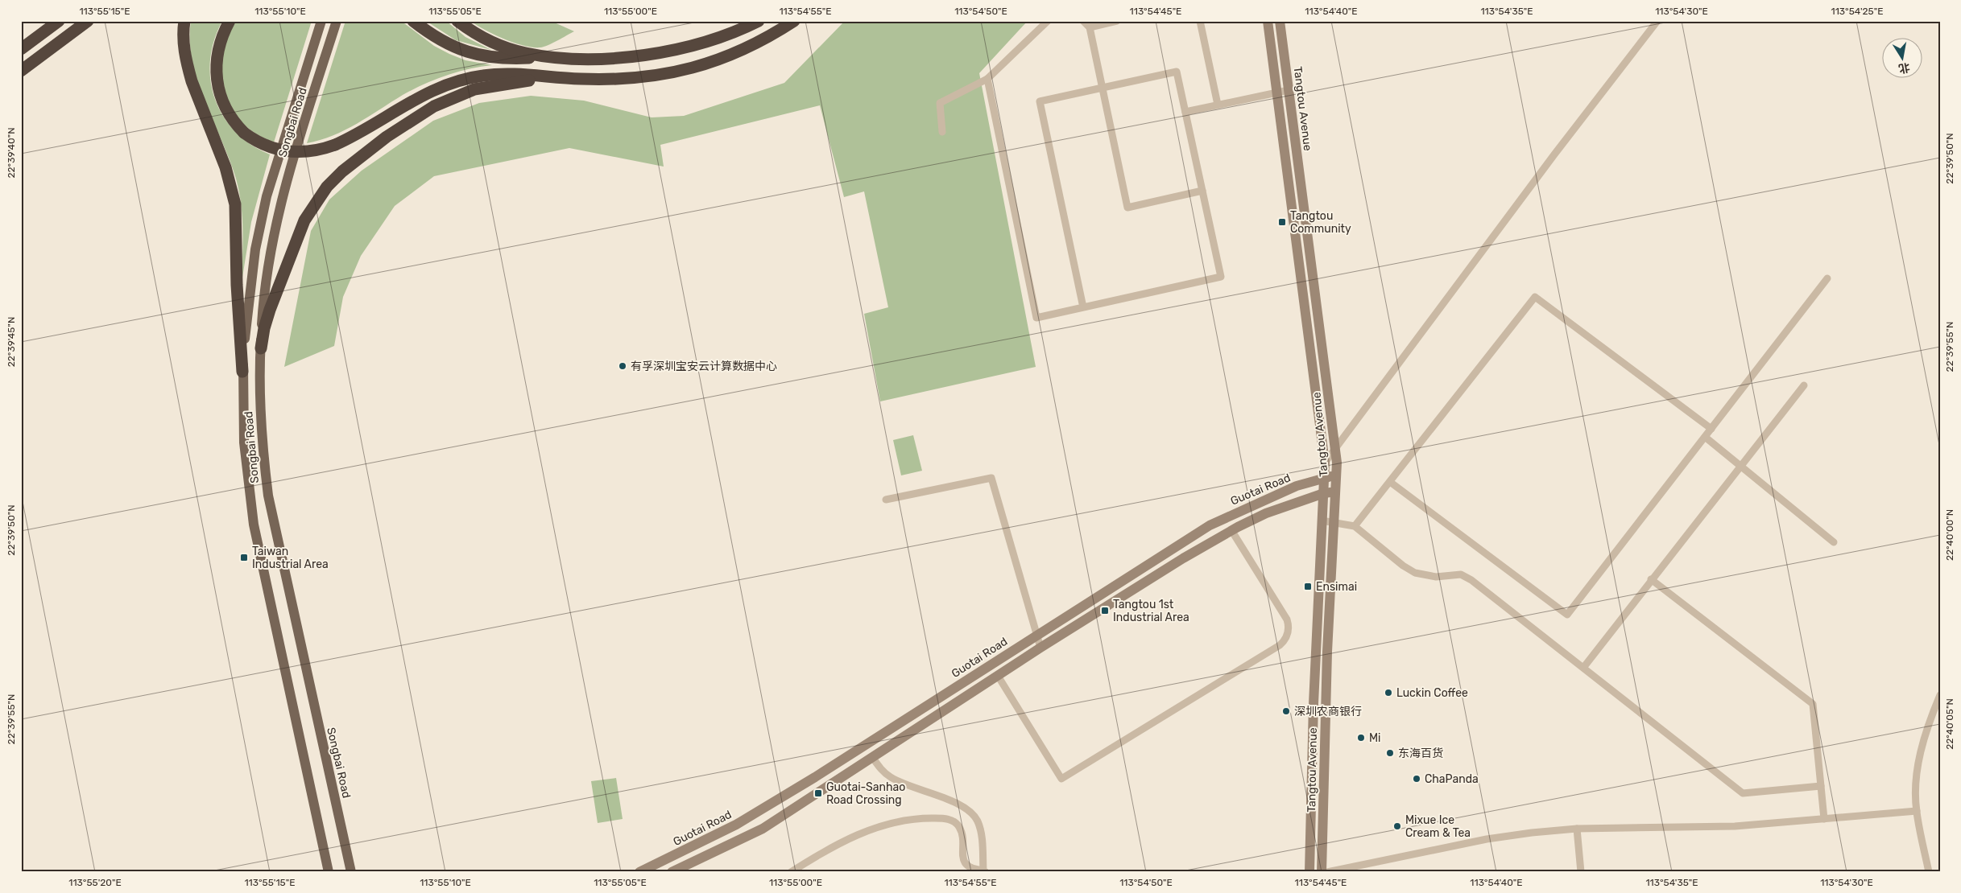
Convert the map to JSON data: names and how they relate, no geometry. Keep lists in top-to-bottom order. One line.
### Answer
{"streets":{"main road":["Tangtou Avenue","Songbai Road","Guotai Road"]},"crossings":[["Tangtou Avenue","Guotai Road"]],"places":{"transit":["Tangtou Community","Taiwan Industrial Area","Ensimai","Tangtou 1st Industrial Area","Guotai-Sanhao Road Crossing"],"other":["有孚深圳宝安云计算数据中心","Luckin Coffee","深圳农商银行","Mi","东海百货","ChaPanda","Mixue Ice Cream & Tea"]},"north":"bottom","coordinates":["113°55'15\"E","113°55'10\"E","113°55'05\"E","113°55'00\"E","113°54'55\"E","113°54'50\"E","113°54'45\"E","113°54'40\"E","113°54'35\"E","113°54'30\"E","113°54'25\"E","22°39'40\"N","22°39'50\"N","22°39'45\"N","22°39'55\"N","22°40'00\"N","22°40'05\"N","113°55'20\"E"]}
